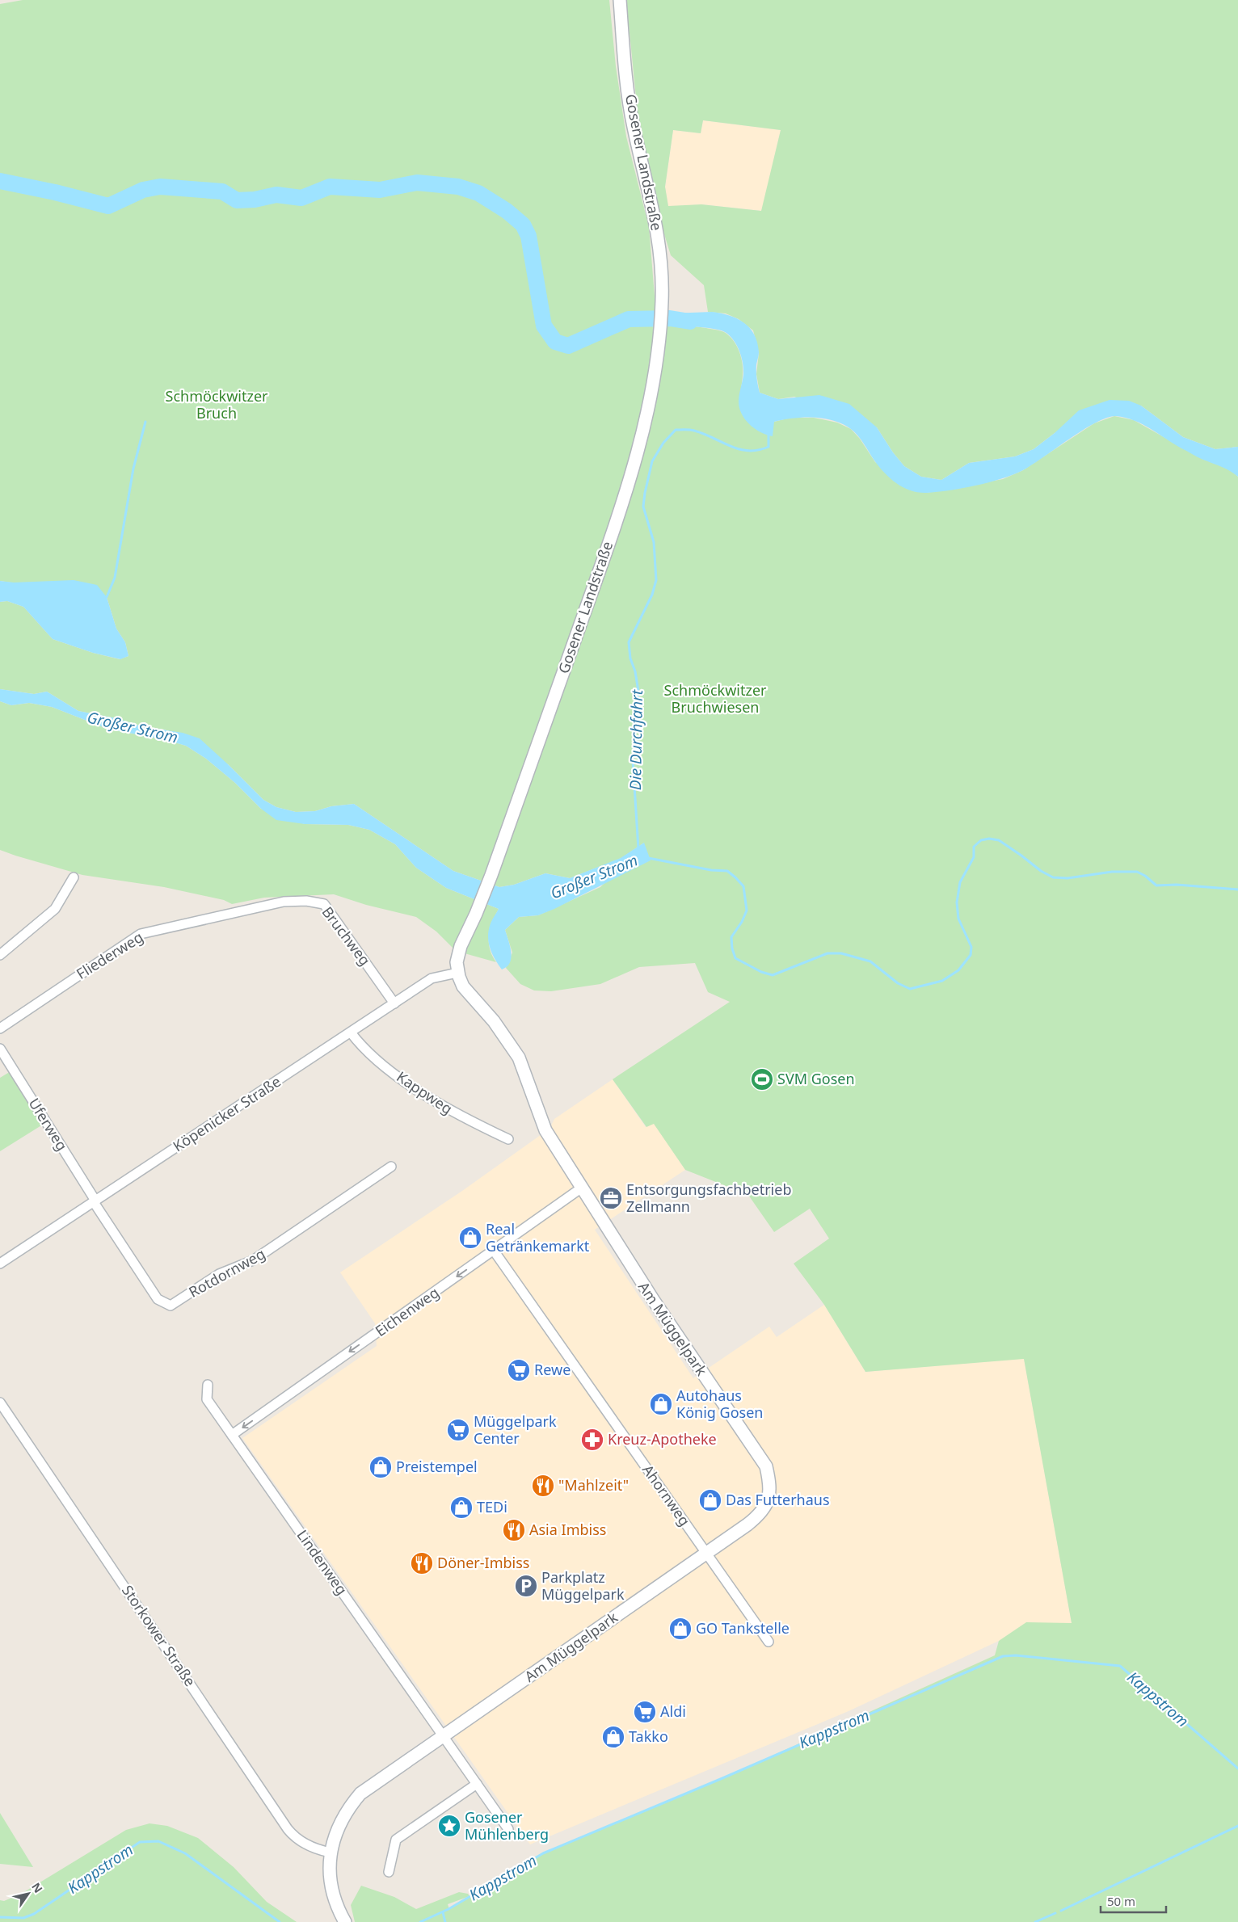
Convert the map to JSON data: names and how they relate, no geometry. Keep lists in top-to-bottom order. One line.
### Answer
{"streets":{"main road":["Gosener Landstraße","Am Müggelpark"],"street":["Bruchweg","Fliederweg","Kappweg","Köpenicker Straße","Uferweg","Rotdornweg","Eichenweg","Ahornweg","Lindenweg","Storkower Straße"]},"crossings":[["Gosener Landstraße","Köpenicker Straße"],["Gosener Landstraße","Am Müggelpark"],["Bruchweg","Fliederweg"],["Bruchweg","Köpenicker Straße"],["Kappweg","Köpenicker Straße"],["Köpenicker Straße","Uferweg"],["Köpenicker Straße","Rotdornweg"],["Köpenicker Straße","Am Müggelpark"],["Uferweg","Rotdornweg"],["Eichenweg","Am Müggelpark"],["Eichenweg","Ahornweg"],["Eichenweg","Lindenweg"],["Am Müggelpark","Ahornweg"],["Am Müggelpark","Lindenweg"],["Am Müggelpark","Storkower Straße"]],"one_way":["Eichenweg"],"water":["Großer Strom","Die Durchfahrt","Kappstrom"],"parks":["Schmöckwitzer Bruch","Schmöckwitzer Bruchwiesen"],"places":{"sports":["SVM Gosen"],"office":["Entsorgungsfachbetrieb Zellmann"],"shop":["Real Getränkemarkt","Autohaus König Gosen","Preistempel","Das Futterhaus","TEDi","GO Tankstelle","Takko"],"supermarket":["Rewe","Müggelpark Center","Aldi"],"pharmacy":["Kreuz-Apotheke"],"restaurant":["\"Mahlzeit\"","Asia Imbiss","Döner-Imbiss"],"parking":["Parkplatz Müggelpark"],"place":["Gosener Mühlenberg"]},"scale_bar":"50 m","north":"top right"}
